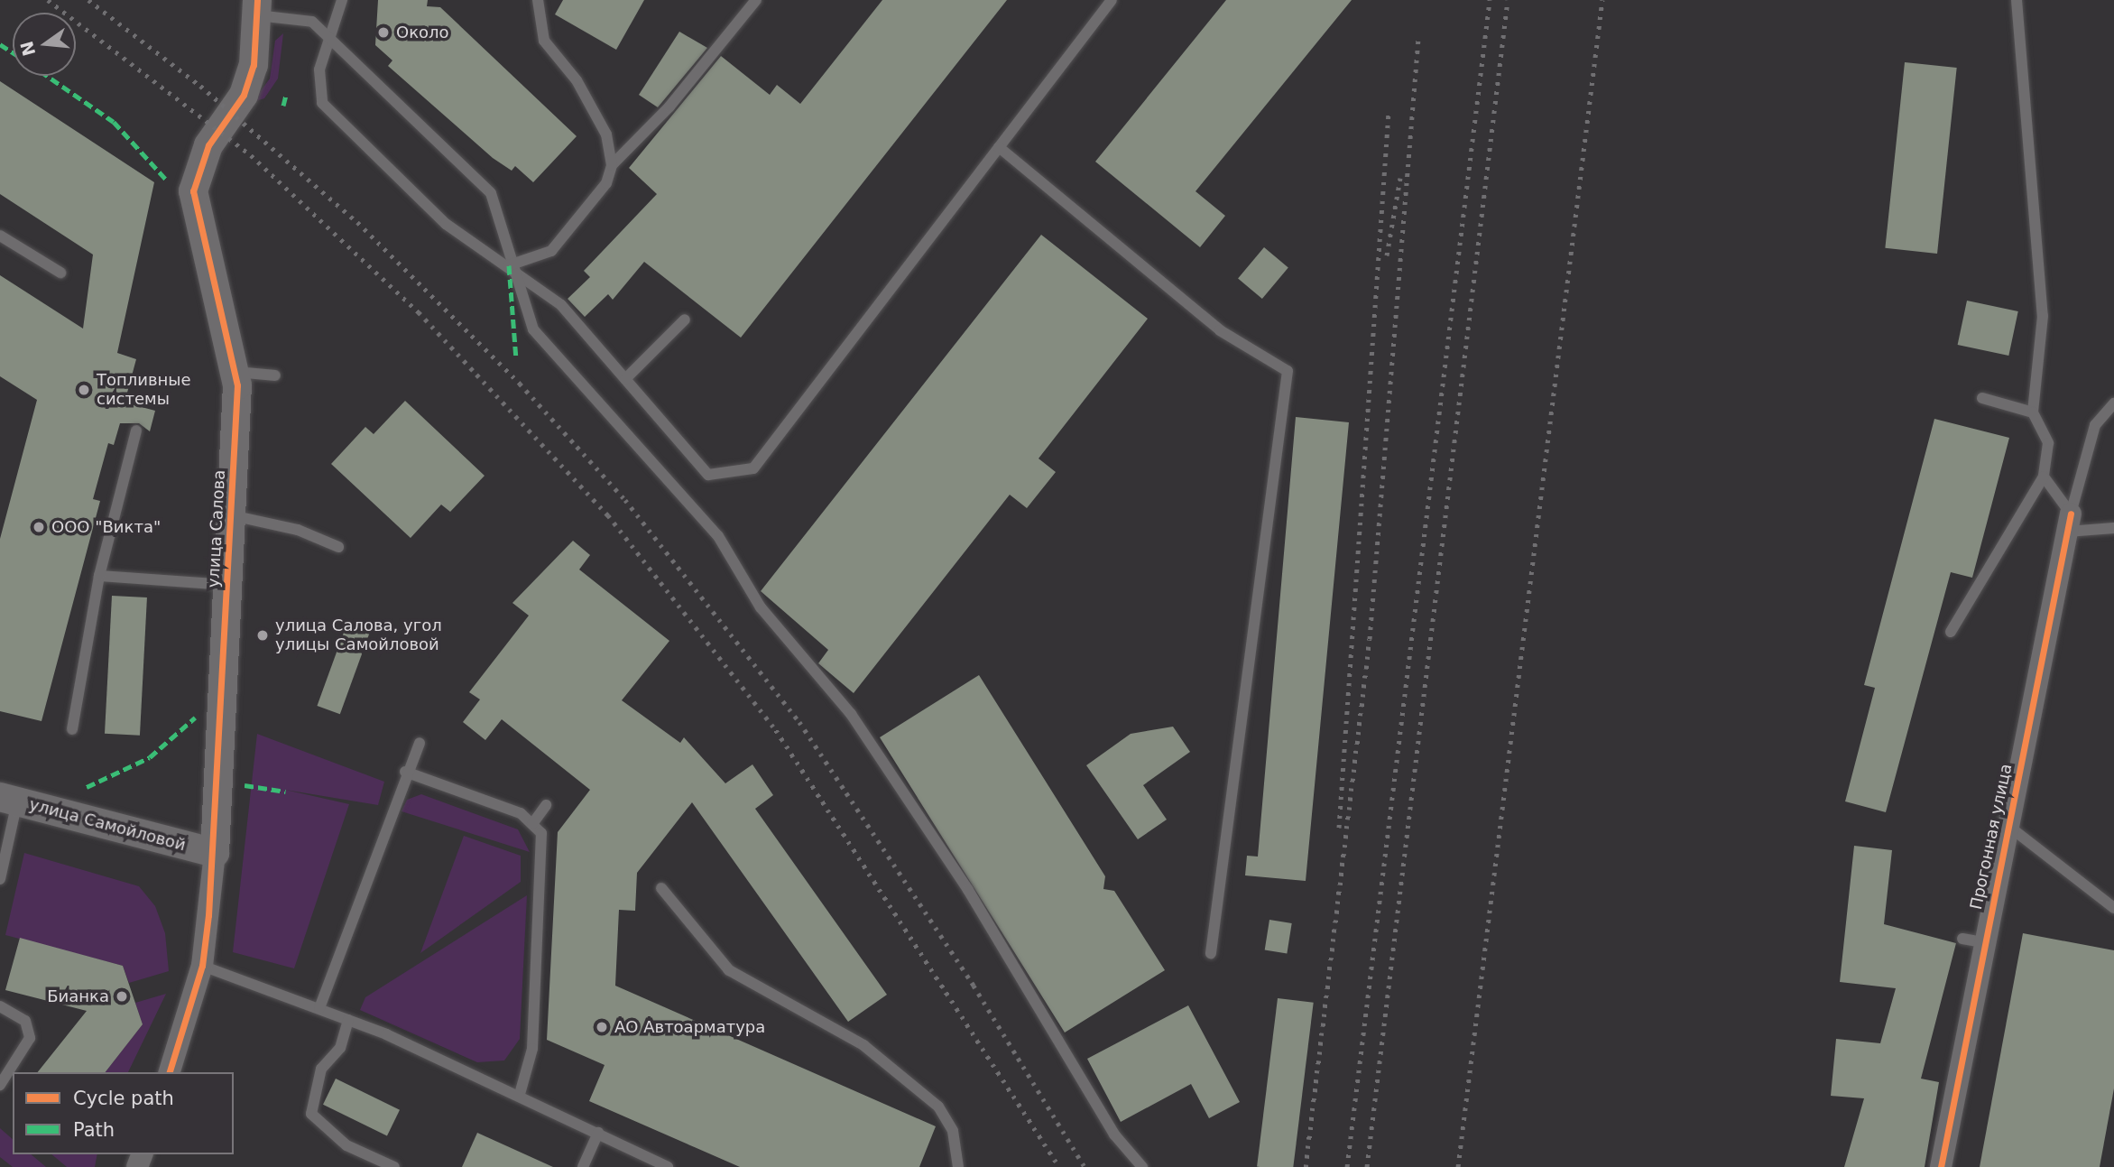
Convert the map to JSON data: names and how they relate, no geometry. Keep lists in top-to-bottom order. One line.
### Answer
{"streets":{"street":["улица Салова","улица Самойловой","Прогонная улица"]},"crossings":[["улица Салова","улица Самойловой"]],"places":["Около","Топливные системы","ООО \"Викта\"","улица Салова, угол улицы Самойловой","Бианка","АО Автоарматура"],"legend":["Cycle path","Path"],"north":"left"}
